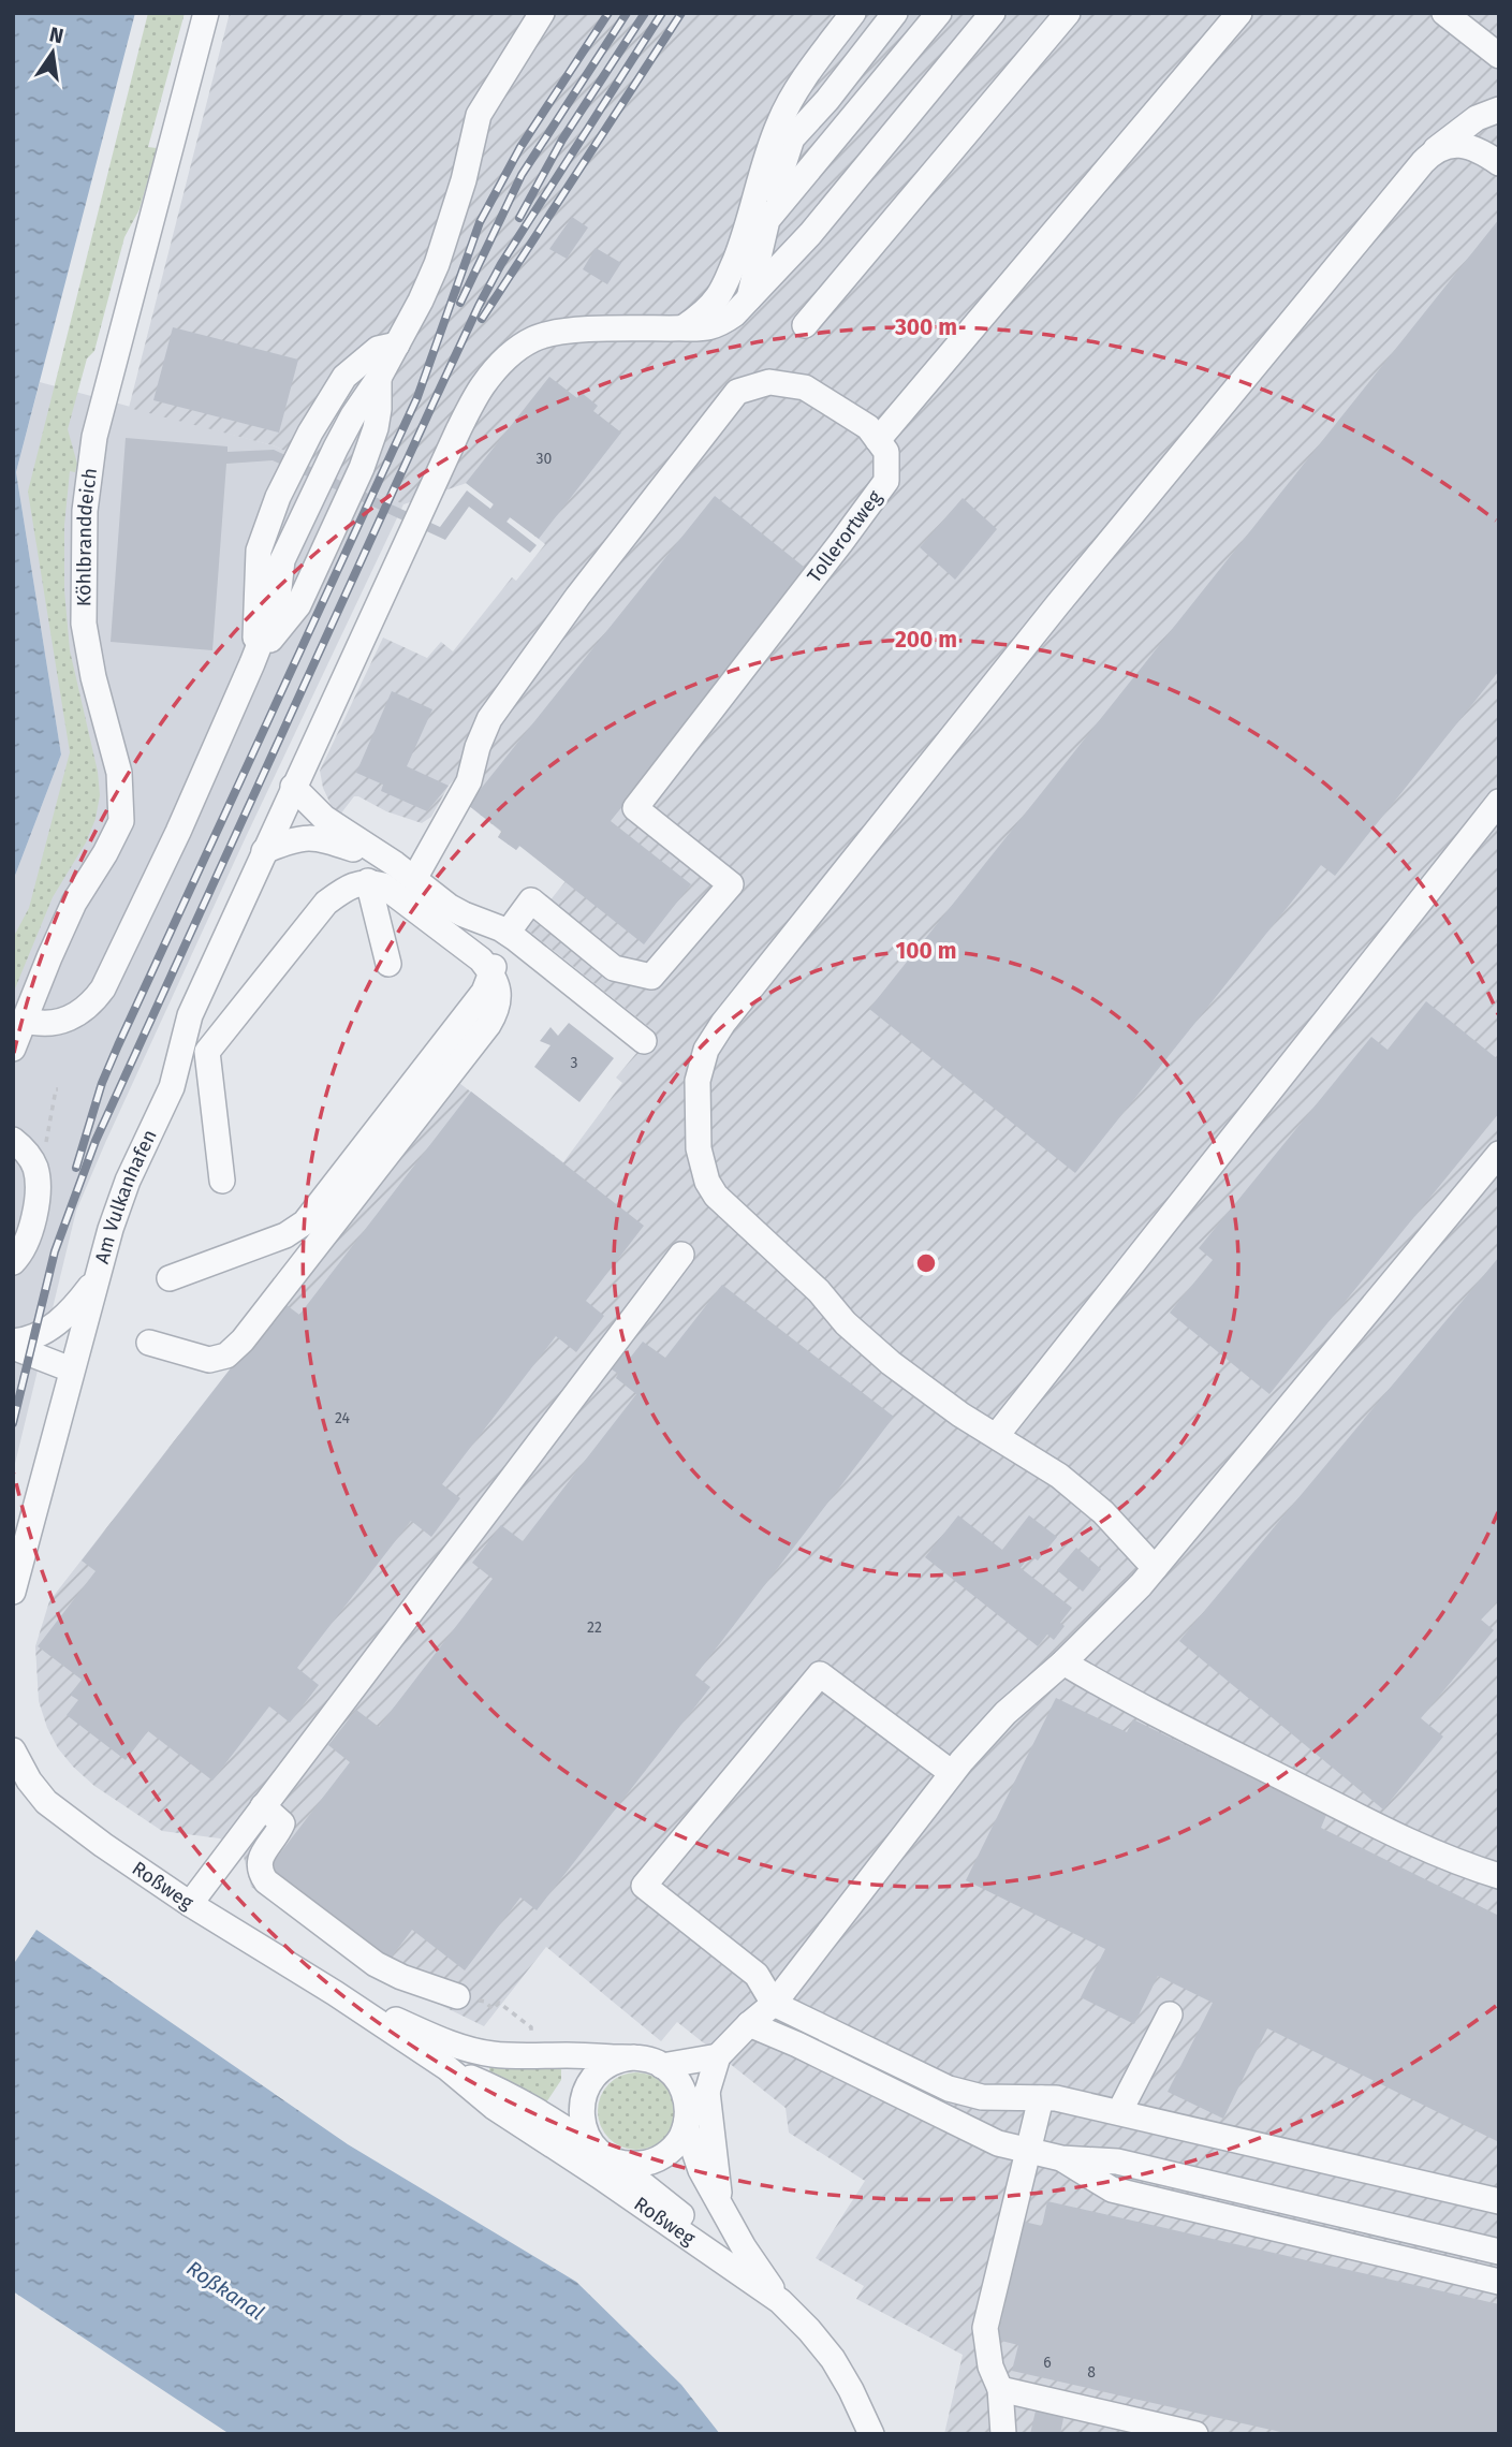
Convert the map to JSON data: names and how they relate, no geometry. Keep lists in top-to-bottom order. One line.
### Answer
{"streets":{"street":["Tollerortweg","Köhlbranddeich","Am Vulkanhafen","Roßweg"]},"water":["Roßkanal"],"house_numbers":["30","3","24","22","6","8"],"north":"top","rings":["300 m","200 m","100 m"]}
